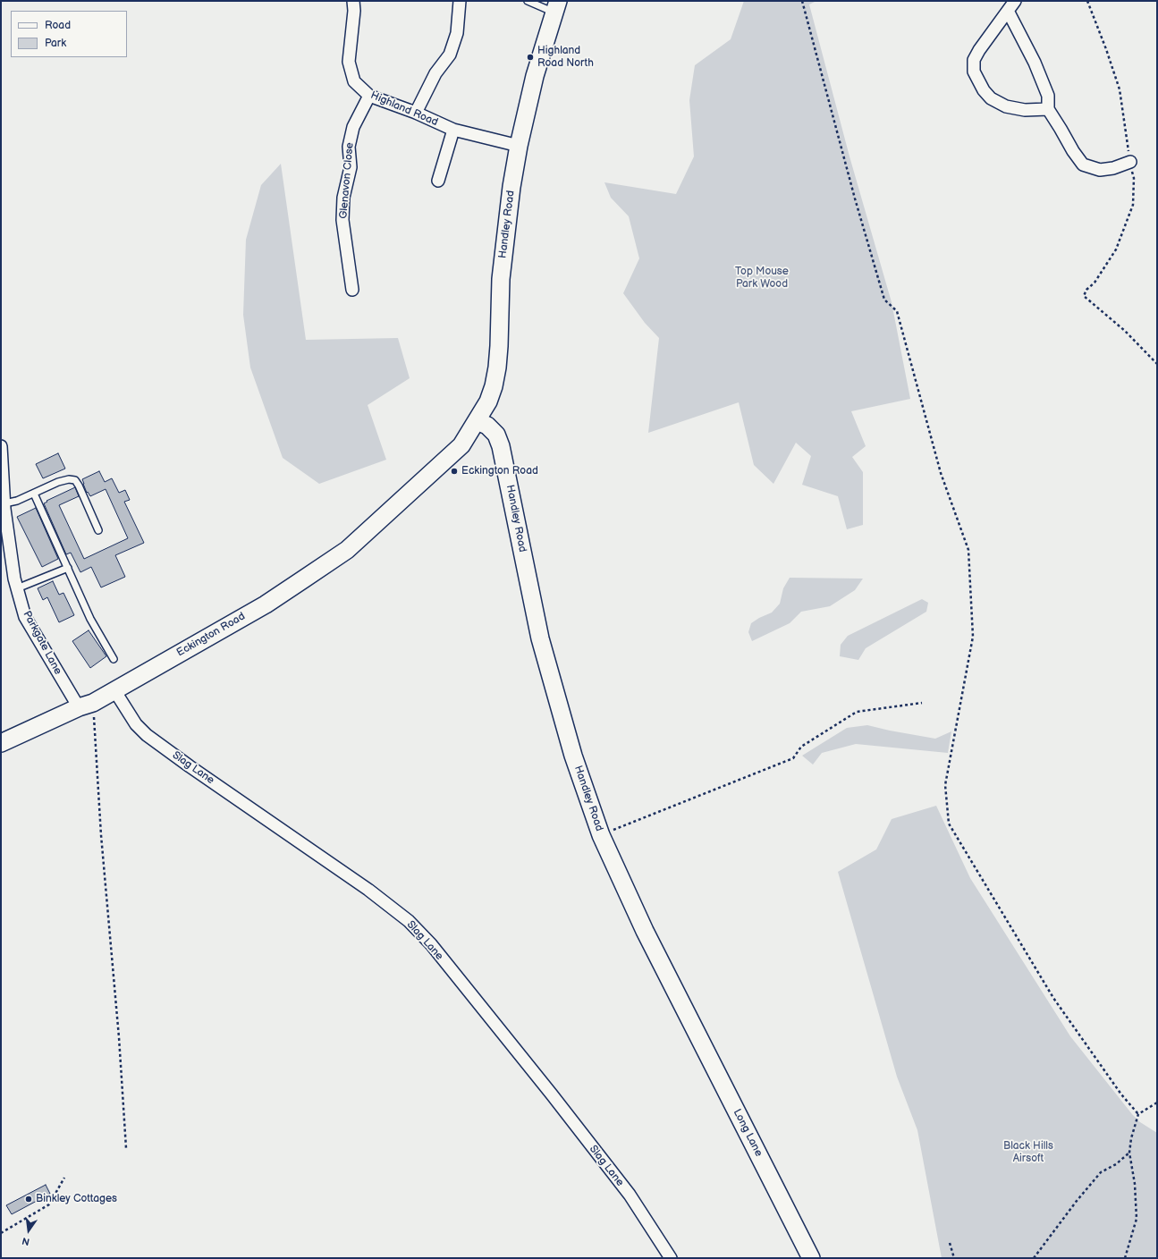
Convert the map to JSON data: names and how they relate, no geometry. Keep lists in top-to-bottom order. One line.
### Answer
{"streets":{"main road":["Handley Road","Eckington Road","Long Lane"],"street":["Highland Road","Glenavon Close","Parkgate Lane","Slag Lane"]},"crossings":[["Highland Road","Glenavon Close"],["Highland Road","Handley Road"],["Handley Road","Eckington Road"],["Handley Road","Long Lane"],["Eckington Road","Parkgate Lane"],["Eckington Road","Slag Lane"]],"parks":["Top Mouse Park Wood","Black Hills Airsoft"],"places":["Highland Road North","Eckington Road","Binkley Cottages"],"legend":["Road","Park"],"north":"bottom"}
